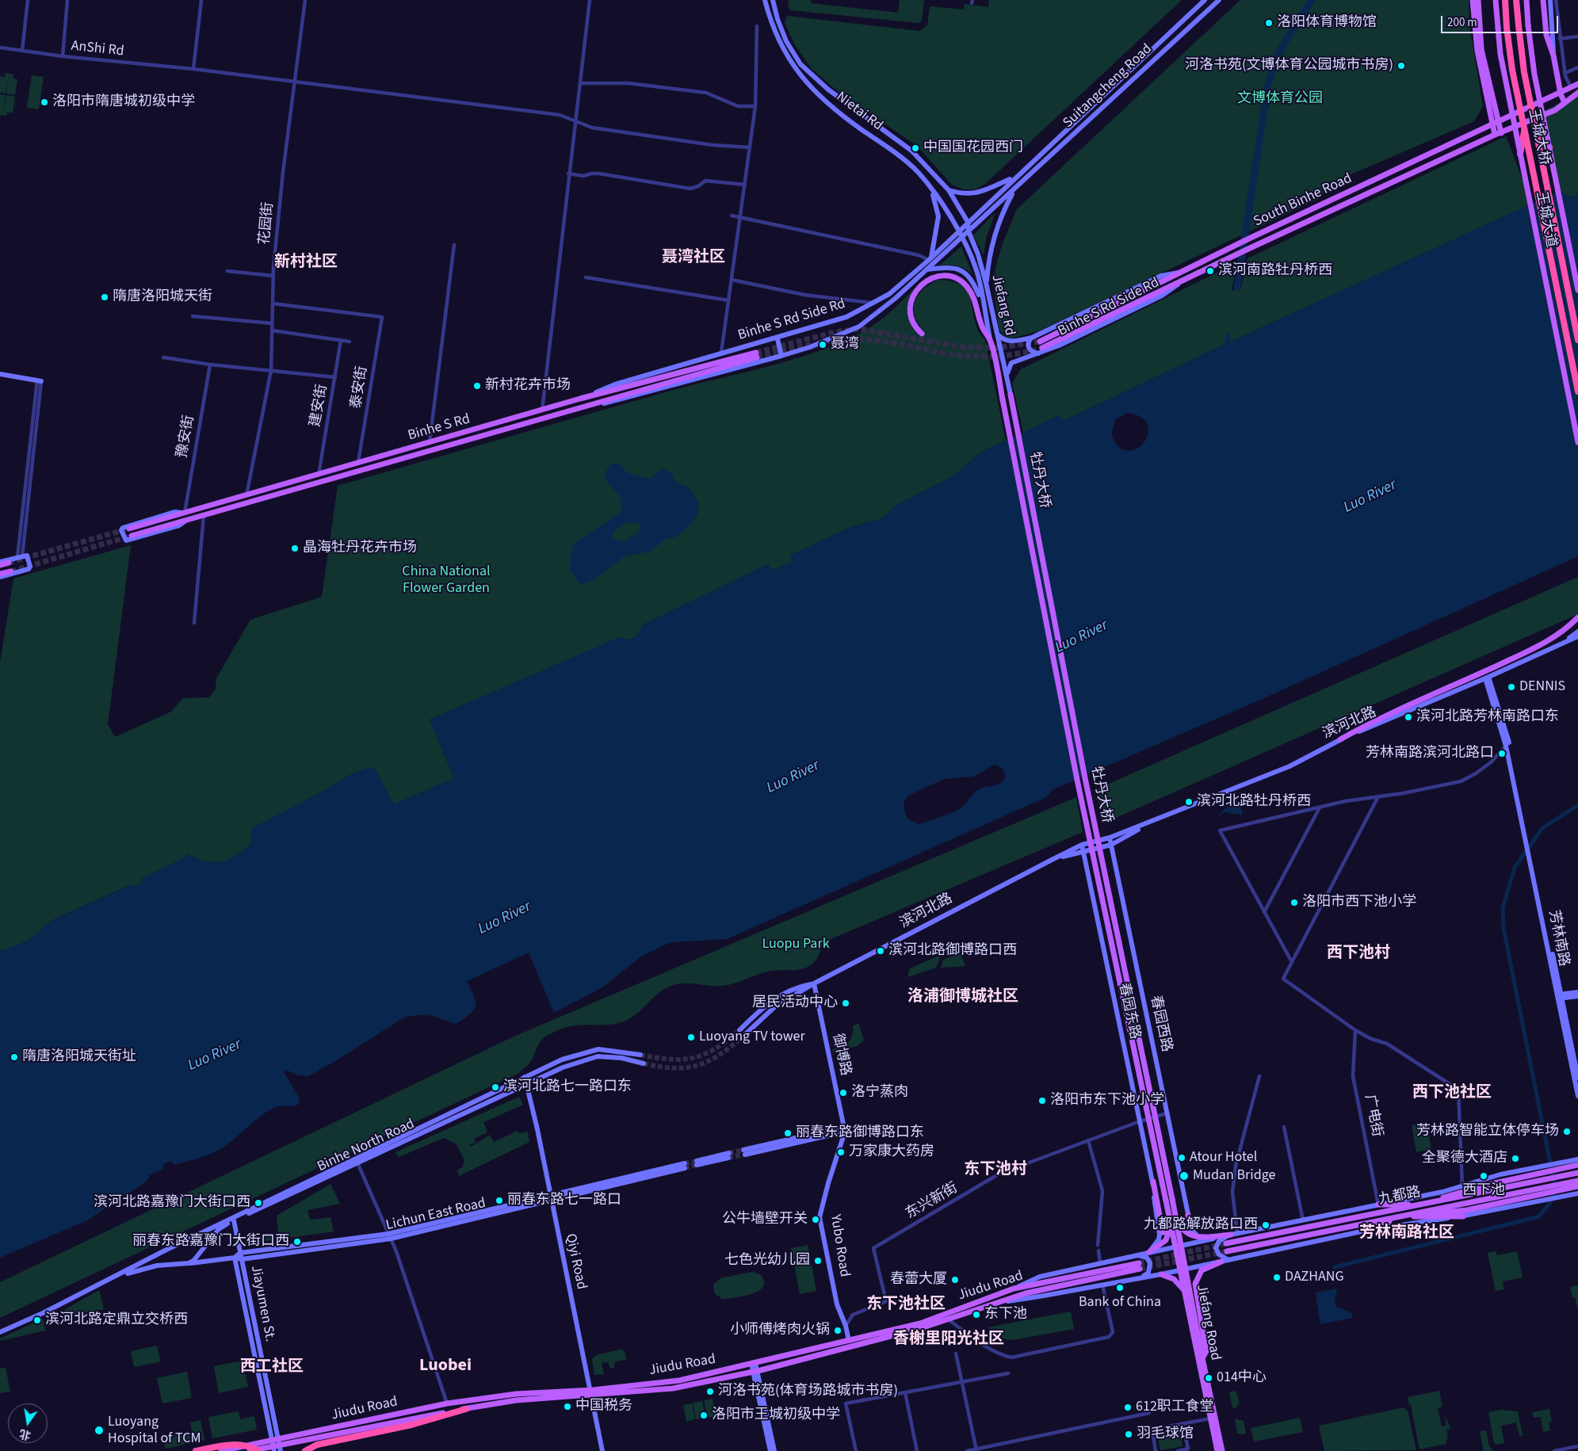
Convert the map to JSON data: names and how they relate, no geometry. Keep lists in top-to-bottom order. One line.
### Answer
{"streets":{"highway":["王城大桥"],"main road":["Suitangcheng Road","Nietai Rd","South Binhe Road","王城大道","Jiefang Rd","Binhe S Rd Side Rd","Binhe S Rd","牡丹大桥","滨河北路","芳林南路","春园东路","春园西路","御博路","Binhe North Road","九都路","Lichun East Road","Yubo Road","Qiyi Road","Jiudu Road","Jiayumen St.","Jiefang Road"],"street":["AnShi Rd","花园街","泰安街","建安街","豫安街","广电街","东兴新街"]},"crossings":[["AnShi Rd","花园街"],["Suitangcheng Road","Binhe S Rd Side Rd"],["Nietai Rd","Jiefang Rd"],["Nietai Rd","Binhe S Rd Side Rd"],["South Binhe Road","Binhe S Rd Side Rd"],["花园街","泰安街"],["花园街","Binhe S Rd"],["Jiefang Rd","Binhe S Rd Side Rd"],["Jiefang Rd","牡丹大桥"],["Binhe S Rd Side Rd","Binhe S Rd"],["泰安街","Binhe S Rd"],["建安街","Binhe S Rd"],["Binhe S Rd","豫安街"],["牡丹大桥","Jiefang Road"],["滨河北路","春园东路"],["滨河北路","春园西路"],["滨河北路","御博路"],["春园东路","九都路"],["春园东路","东兴新街"],["春园西路","东兴新街"],["御博路","Yubo Road"],["广电街","九都路"],["Binhe North Road","Lichun East Road"],["Binhe North Road","Qiyi Road"],["Binhe North Road","Jiayumen St."],["九都路","Jiudu Road"],["九都路","Jiefang Road"],["东兴新街","Yubo Road"],["Lichun East Road","Qiyi Road"],["Lichun East Road","Jiayumen St."],["Yubo Road","Jiudu Road"],["Qiyi Road","Jiudu Road"],["Jiudu Road","Jiayumen St."]],"districts":["聂湾社区","新村社区","西下池村","洛浦御博城社区","西下池社区","东下池村","芳林南路社区","东下池社区","香榭里阳光社区","Luobei","西工社区"],"water":["Luo River"],"parks":["文博体育公园","China National Flower Garden","Luopu Park"],"places":["洛阳体育博物馆","河洛书苑(文博体育公园城市书房)","洛阳市隋唐城初级中学","中国国花园西门","滨河南路牡丹桥西","隋唐洛阳城天街","聂湾","新村花卉市场","晶海牡丹花卉市场","DENNIS","滨河北路芳林南路口东","芳林南路滨河北路口","滨河北路牡丹桥西","洛阳市西下池小学","滨河北路御博路口西","居民活动中心","Luoyang TV tower","隋唐洛阳城天街址","滨河北路七一路口东","洛宁蒸肉","洛阳市东下池小学","芳林路智能立体停车场","丽春东路御博路口东","万家康大药房","Atour Hotel","全聚德大酒店","Mudan Bridge","西下池","丽春东路七一路口","滨河北路嘉豫门大街口西","公牛墙壁开关","九都路解放路口西","丽春东路嘉豫门大街口西","七色光幼儿园","DAZHANG","春蕾大厦","Bank of China","东下池","滨河北路定鼎立交桥西","小师傅烤肉火锅","014中心","河洛书苑(体育场路城市书房)","中国税务","612职工食堂","洛阳市王城初级中学","Luoyang Hospital of TCM","羽毛球馆"],"scale_bar":"200 m","north":"bottom"}
